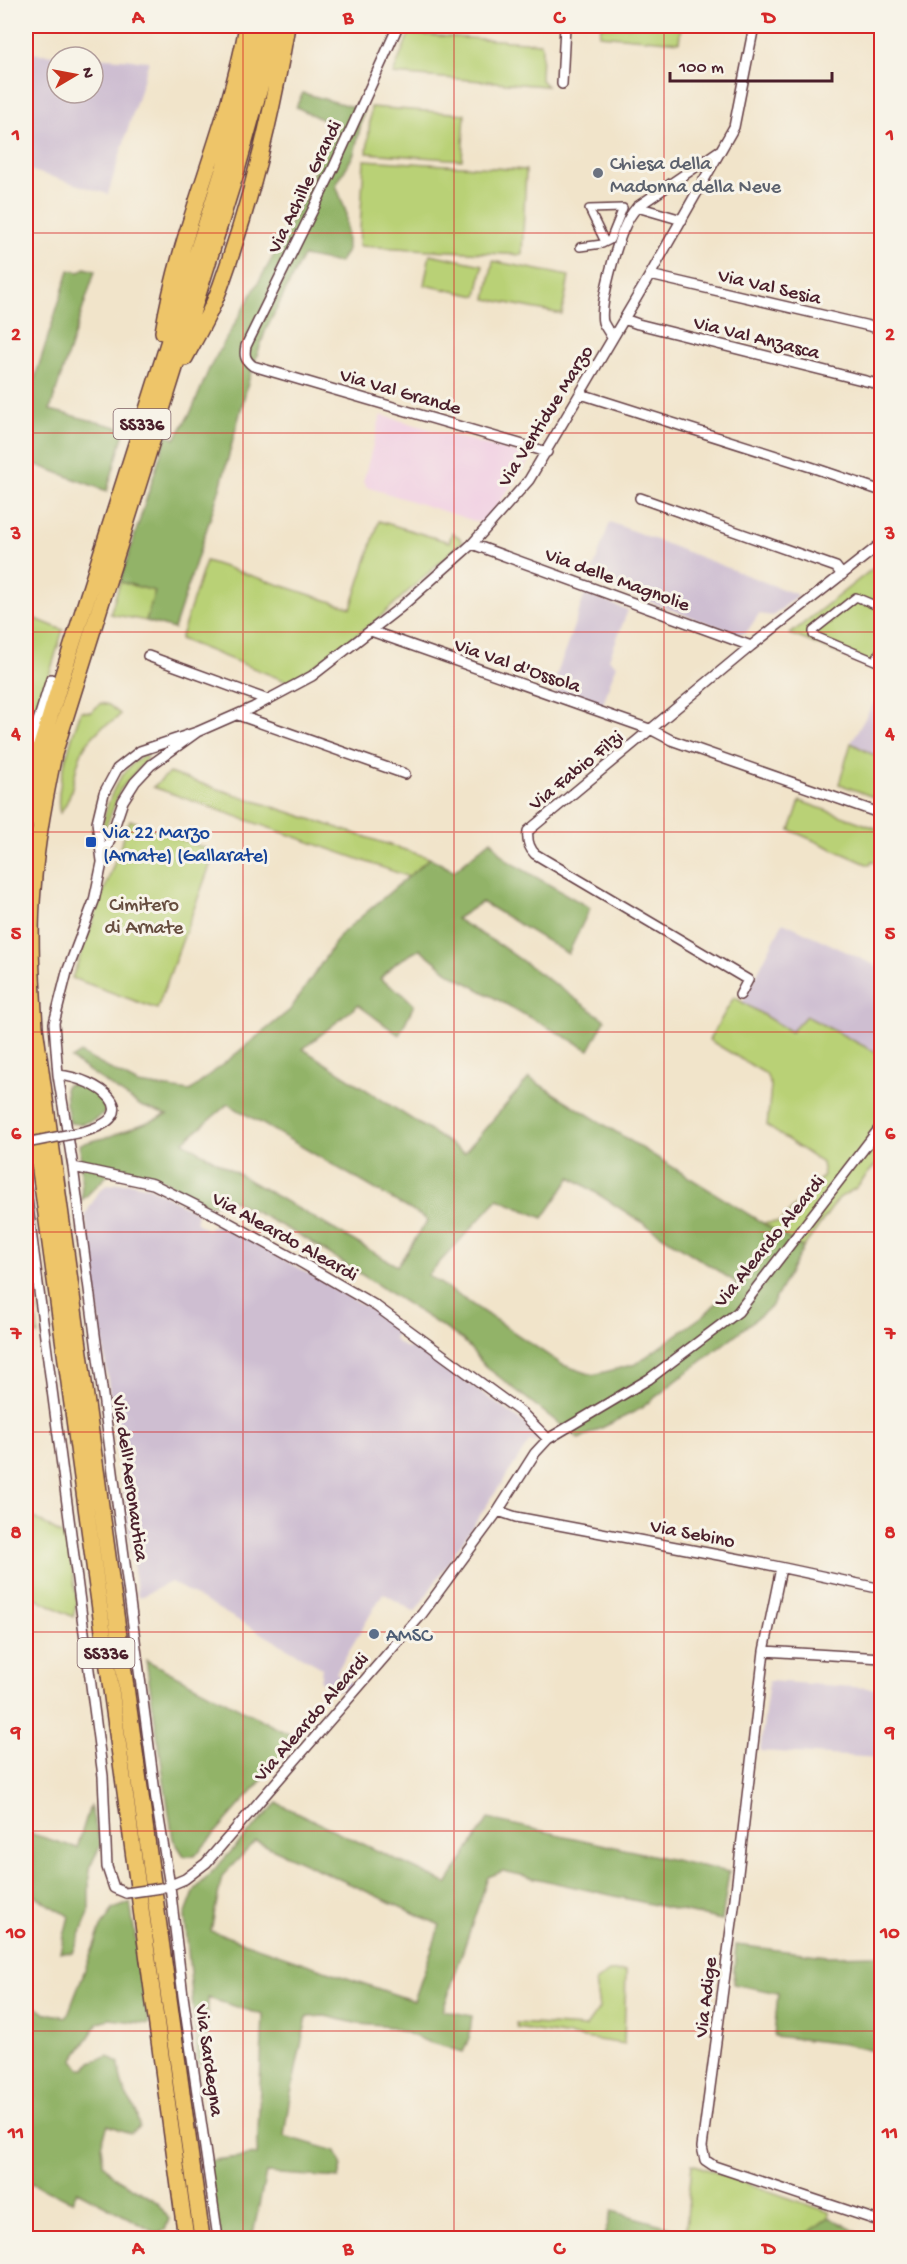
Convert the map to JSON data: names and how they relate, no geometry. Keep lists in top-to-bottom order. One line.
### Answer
{"streets":{"highway":["SS336"],"street":["Via Achille Grandi","Via Val Sesia","Via Val Anzasca","Via Val Grande","Via Ventidue Marzo","Via delle Magnolie","Via Val d'Ossola","Via Fabio Filzi","Via Aleardo Aleardi","Via dell'Aeronautica","Via Sebino","Via Adige","Via Sardegna"]},"crossings":[["Via Achille Grandi","Via Val Grande"],["Via Val Sesia","Via Ventidue Marzo"],["Via Val Anzasca","Via Ventidue Marzo"],["Via Val Grande","Via Ventidue Marzo"],["Via Ventidue Marzo","Via delle Magnolie"],["Via Ventidue Marzo","Via Val d'Ossola"],["Via Ventidue Marzo","Via dell'Aeronautica"],["Via delle Magnolie","Via Fabio Filzi"],["Via Val d'Ossola","Via Fabio Filzi"],["Via Aleardo Aleardi","Via dell'Aeronautica"],["Via Aleardo Aleardi","Via Sebino"],["Via Aleardo Aleardi","Via Sardegna"],["Via dell'Aeronautica","Via Sardegna"],["Via Sebino","Via Adige"]],"parks":["Cimitero di Arnate"],"places":{"other":["Chiesa della Madonna della Neve","AMSC"],"transit":["Via 22 Marzo (Arnate) (Gallarate)"]},"scale_bar":"100 m","north":"right","grid":{"columns":["A","B","C","D"],"rows":["1","2","3","4","5","6","7","8","9","10","11"]}}
